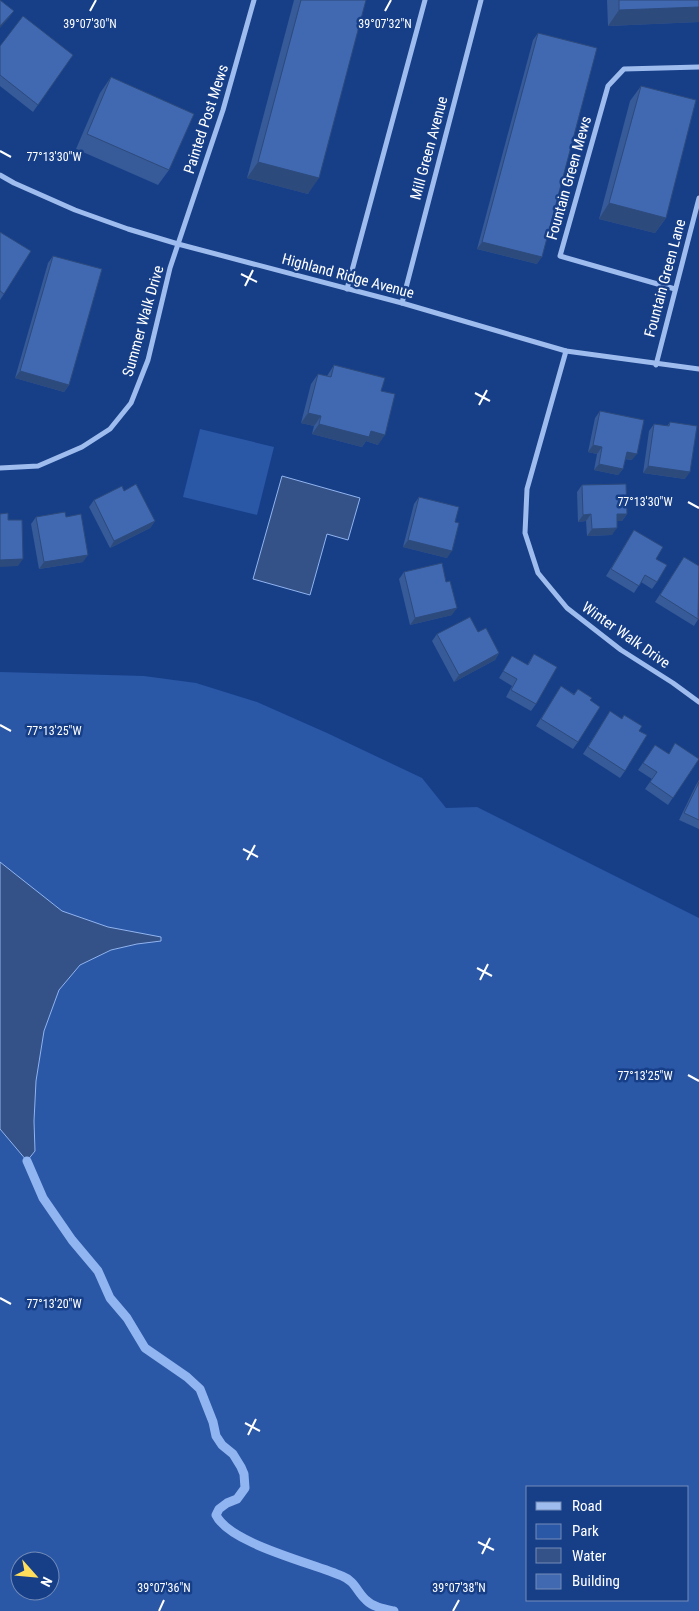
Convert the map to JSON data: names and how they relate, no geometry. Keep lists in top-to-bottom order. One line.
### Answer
{"streets":{"street":["Painted Post Mews","Mill Green Avenue","Fountain Green Mews","Highland Ridge Avenue","Fountain Green Lane","Summer Walk Drive","Winter Walk Drive"]},"crossings":[["Painted Post Mews","Highland Ridge Avenue"],["Painted Post Mews","Summer Walk Drive"],["Mill Green Avenue","Highland Ridge Avenue"],["Fountain Green Mews","Fountain Green Lane"],["Highland Ridge Avenue","Fountain Green Lane"],["Highland Ridge Avenue","Summer Walk Drive"],["Highland Ridge Avenue","Winter Walk Drive"]],"legend":["Road","Park","Water","Building"],"north":"bottom right","coordinates":["39°07'30\"N","39°07'32\"N","77°13'30\"W","77°13'25\"W","77°13'20\"W","39°07'36\"N","39°07'38\"N"]}
